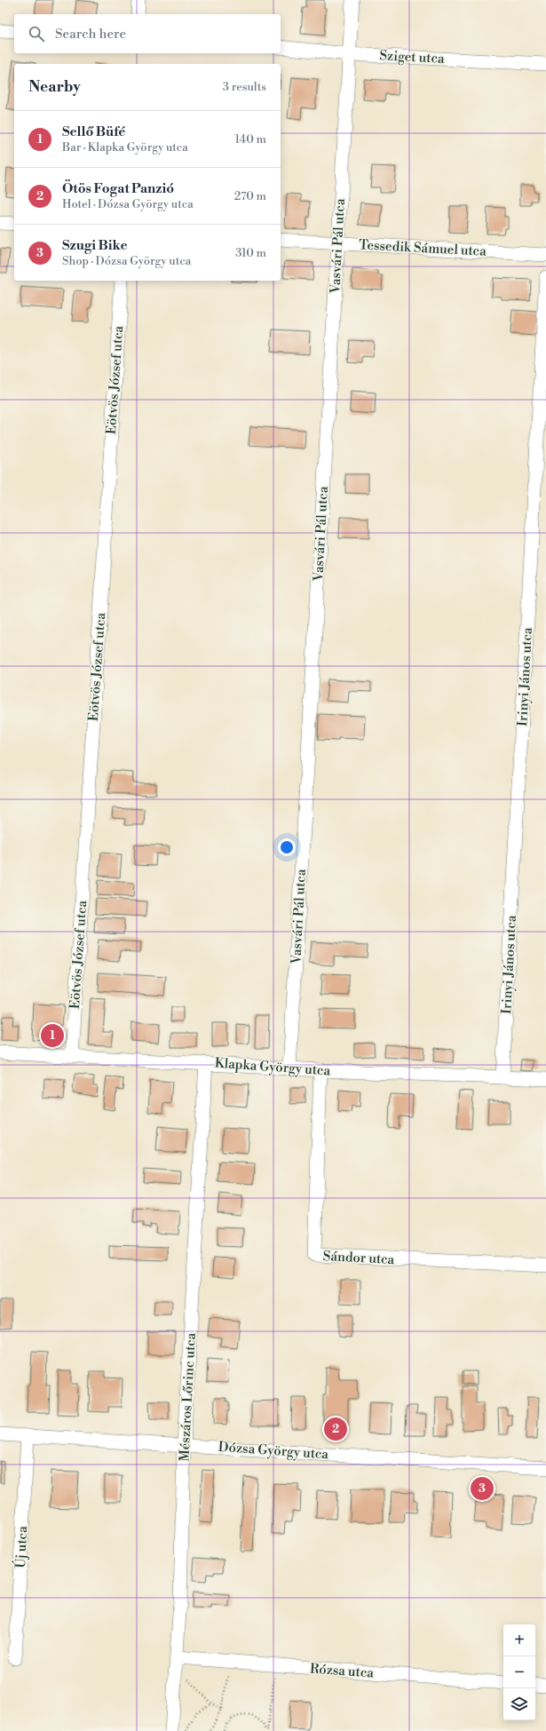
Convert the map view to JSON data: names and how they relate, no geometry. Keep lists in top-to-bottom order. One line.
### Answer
{"streets":{"street":["Sziget utca","Vasvári Pál utca","Tessedik Sámuel utca","Eötvös József utca","Irinyi János utca","Klapka György utca","Sándor utca","Mészáros Lőrinc utca","Dózsa György utca","Új utca","Rózsa utca"]},"crossings":[["Sziget utca","Vasvári Pál utca"],["Vasvári Pál utca","Tessedik Sámuel utca"],["Vasvári Pál utca","Klapka György utca"],["Eötvös József utca","Klapka György utca"],["Irinyi János utca","Klapka György utca"],["Klapka György utca","Sándor utca"],["Klapka György utca","Mészáros Lőrinc utca"],["Mészáros Lőrinc utca","Dózsa György utca"],["Mészáros Lőrinc utca","Rózsa utca"],["Dózsa György utca","Új utca"]],"page":{"search":"Search here","heading":["Nearby","3 results"],"list":[{"mark":"1","name":"Sellő Büfé","note":"Bar · Klapka György utca","value":"140 m"},{"mark":"2","name":"Ötös Fogat Panzió","note":"Hotel · Dózsa György utca","value":"270 m"},{"mark":"3","name":"Szugi Bike","note":"Shop · Dózsa György utca","value":"310 m"}],"pins":["1","2","3"],"map_buttons":["+","−"]}}
